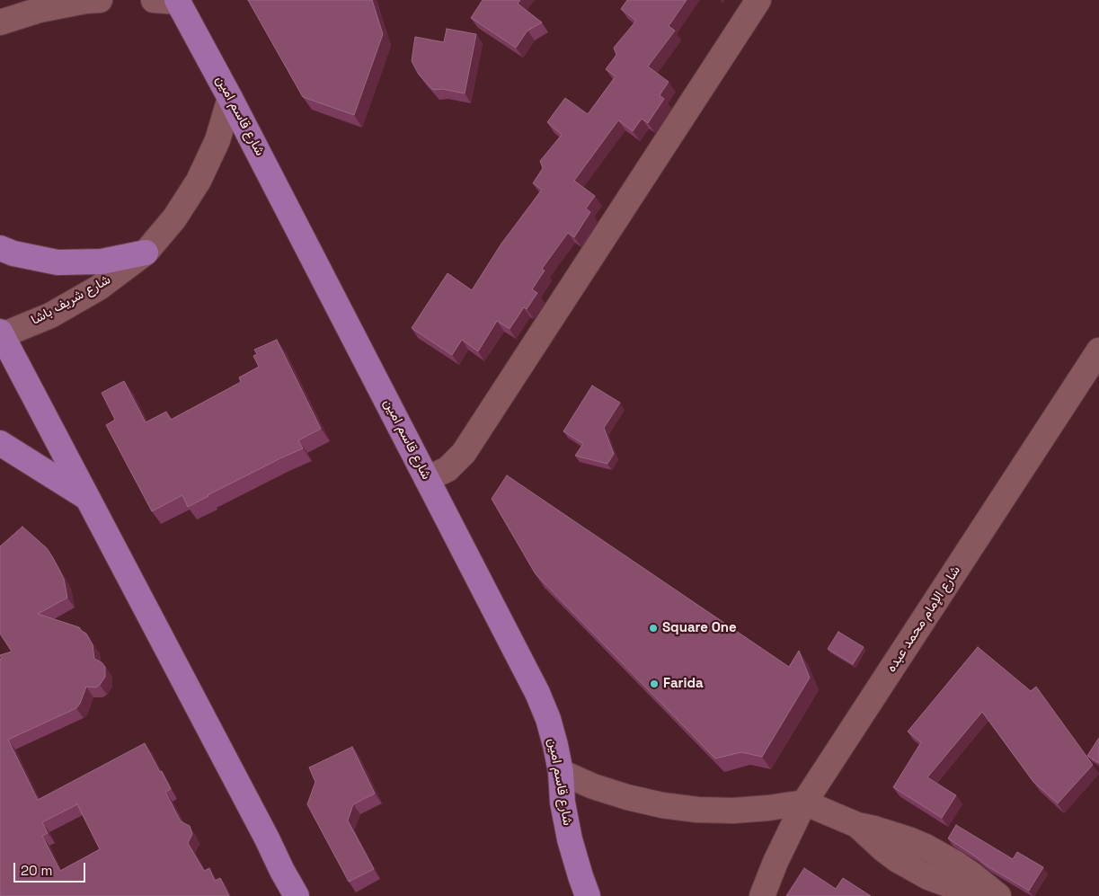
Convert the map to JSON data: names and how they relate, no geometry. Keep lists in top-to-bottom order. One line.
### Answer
{"streets":{"main road":["شارع قاسم امين"],"street":["شارع شريف باشا","شارع الإمام محمد عبده"]},"crossings":[["شارع قاسم امين","شارع شريف باشا"]],"places":["Square One","Farida"],"scale_bar":"20 m"}
